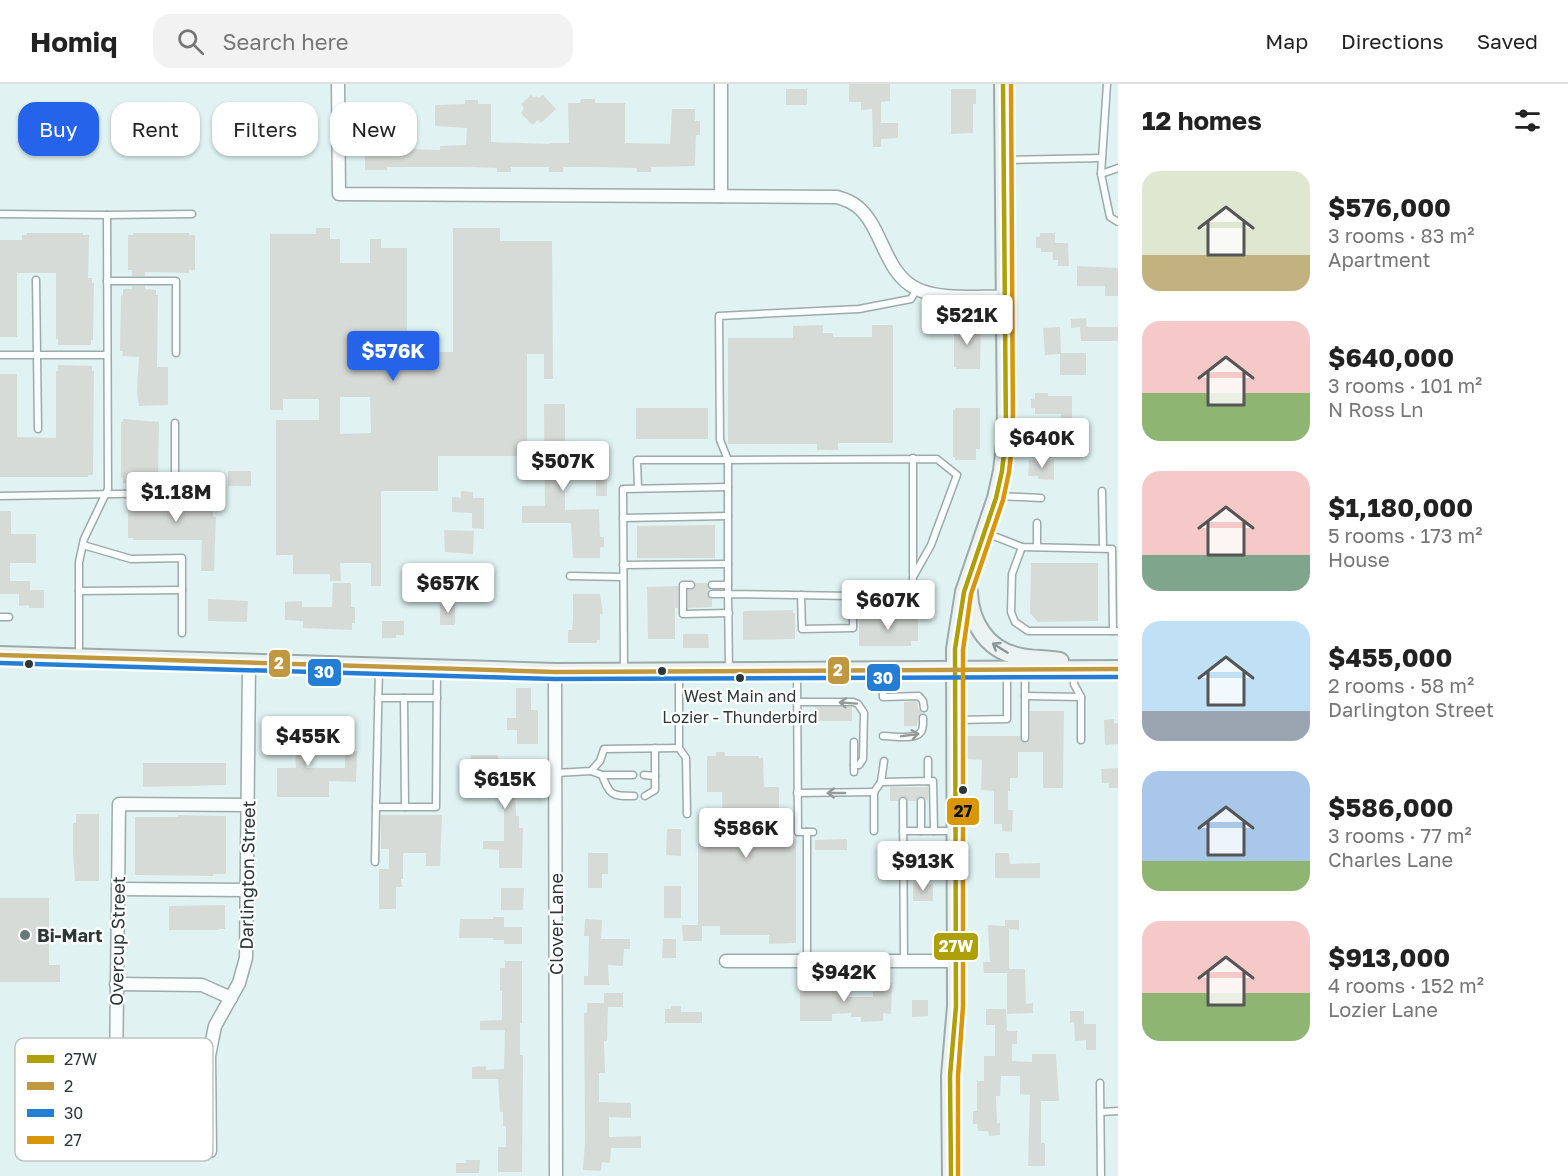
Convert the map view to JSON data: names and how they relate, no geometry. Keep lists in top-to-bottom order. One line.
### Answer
{"streets":{"street":["Darlington Street","Clover Lane","Overcup Street"]},"crossings":[["Darlington Street","Overcup Street"]],"places":["West Main and Lozier - Thunderbird","Bi-Mart"],"lines":["transit line 27W","transit line 27","transit line 2","transit line 30"],"legend":["27W","2","30","27"],"page":{"header":"Homiq","search":"Search here","nav":["Map","Directions","Saved"],"heading":"12 homes","chip":["Buy","Rent","Filters","New"],"list":[{"name":"$576,000","note":"3 rooms · 83 m² · Apartment"},{"name":"$640,000","note":"3 rooms · 101 m² · N Ross Ln"},{"name":"$1,180,000","note":"5 rooms · 173 m² · House"},{"name":"$455,000","note":"2 rooms · 58 m² · Darlington Street"},{"name":"$586,000","note":"3 rooms · 77 m² · Charles Lane"},{"name":"$913,000","note":"4 rooms · 152 m² · Lozier Lane"}],"price":["$521K","$576K","$640K","$507K","$1.18M","$657K","$607K","$455K","$615K","$586K","$913K","$942K"]}}
